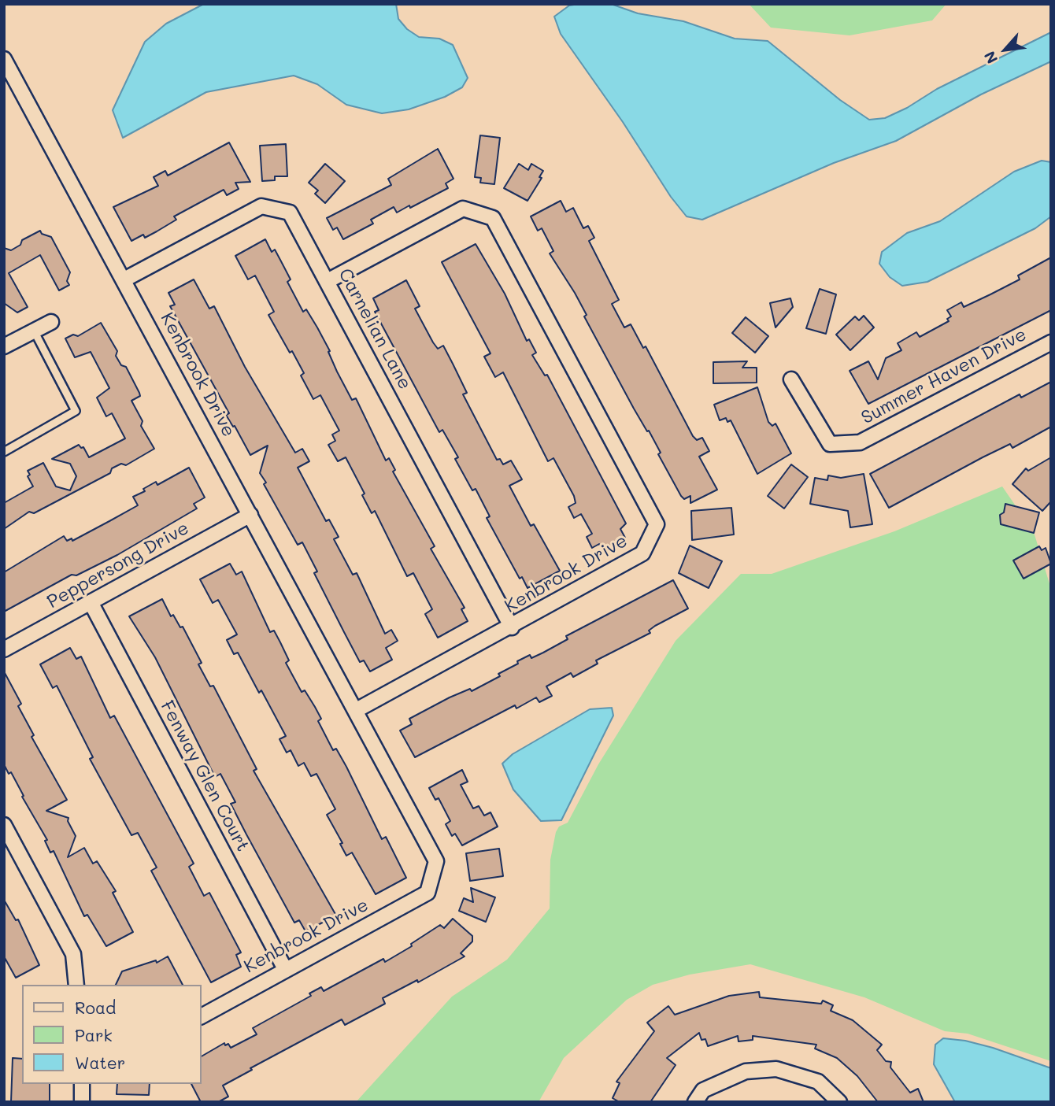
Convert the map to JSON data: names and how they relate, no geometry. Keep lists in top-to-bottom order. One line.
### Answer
{"streets":{"street":["Carnelian Lane","Kenbrook Drive","Summer Haven Drive","Peppersong Drive","Fenway Glen Court"]},"crossings":[["Carnelian Lane","Kenbrook Drive"],["Kenbrook Drive","Peppersong Drive"],["Kenbrook Drive","Fenway Glen Court"],["Peppersong Drive","Fenway Glen Court"]],"legend":["Road","Park","Water"],"north":"bottom left"}
